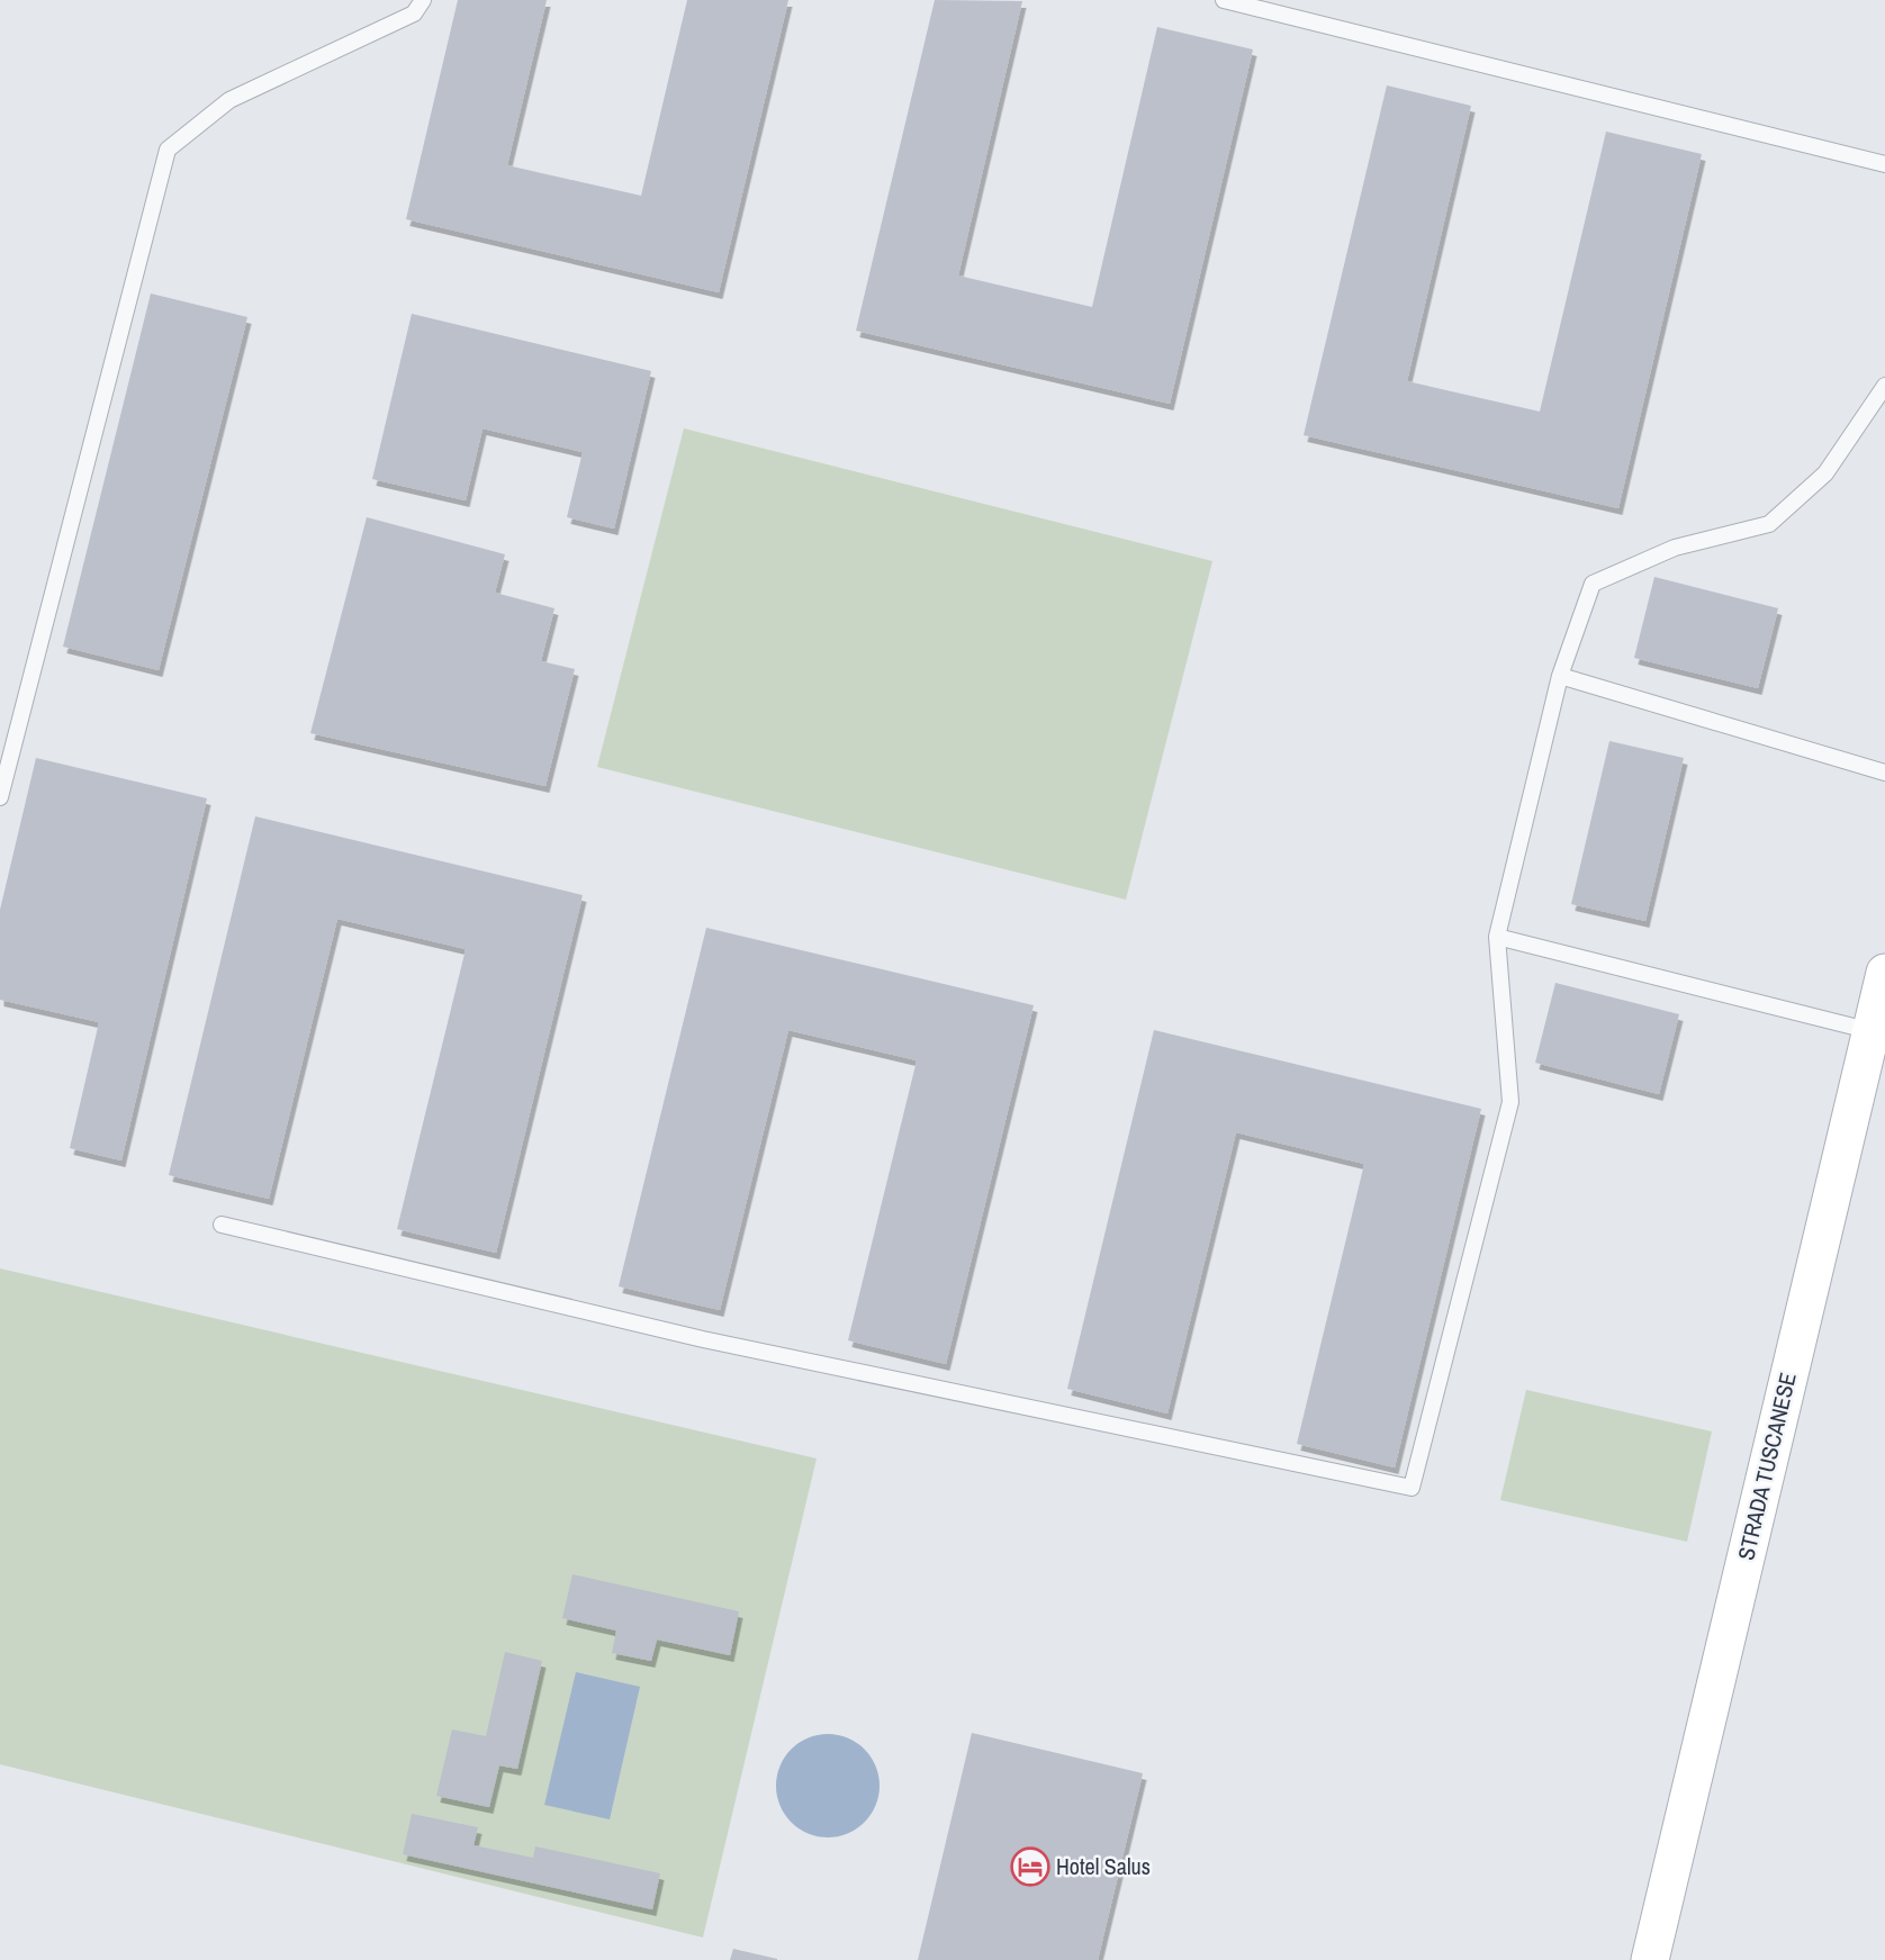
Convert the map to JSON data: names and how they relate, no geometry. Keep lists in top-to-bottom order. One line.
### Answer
{"streets":{"main road":["STRADA TUSCANESE"]},"places":{"hotel":["Hotel Salus"]}}
